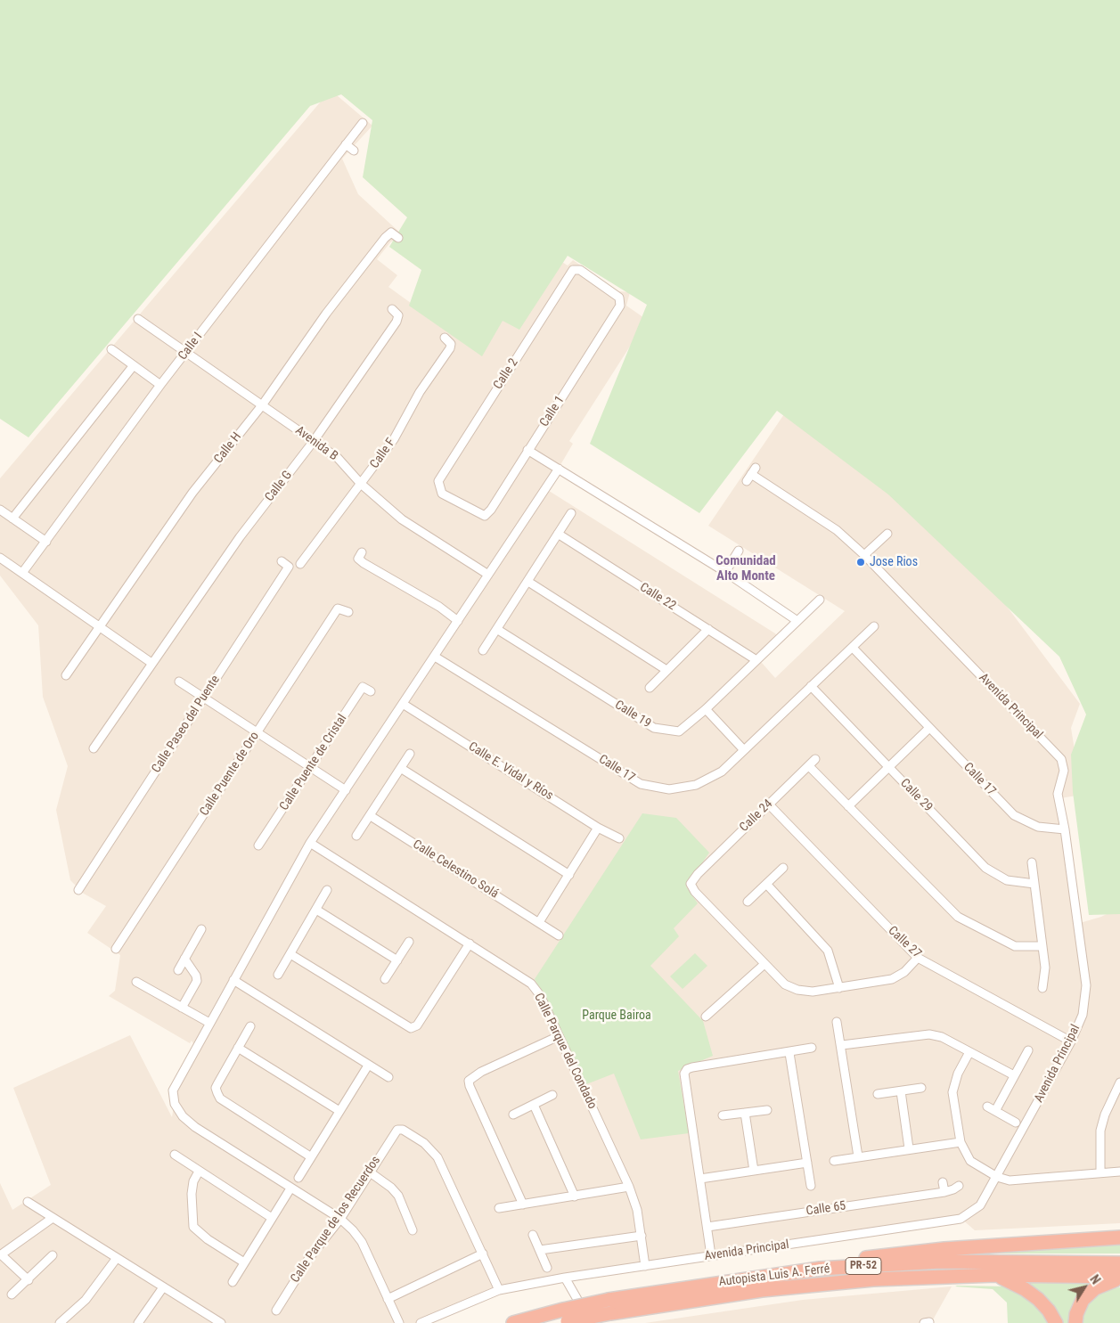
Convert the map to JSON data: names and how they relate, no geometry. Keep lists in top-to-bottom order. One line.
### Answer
{"streets":{"highway":["PR-52","Autopista Luis A. Ferré"],"street":["Calle I","Calle 2","Calle 1","Avenida B","Calle H","Calle F","Calle G","Calle 22","Avenida Principal","Calle 19","Calle Paseo del Puente","Calle Puente de Cristal","Calle 17","Calle E. Vidal y Ríos","Calle Puente de Oro","Calle 29","Calle 24","Calle Celestino Solá","Calle 27","Calle Parque del Condado","Calle 65","Calle Parque de los Recuerdos"]},"crossings":[["Calle I","Avenida B"],["Calle 2","Calle 1"],["Avenida B","Calle H"],["Avenida B","Calle F"],["Avenida B","Calle G"],["Calle 22","Calle 19"],["Avenida Principal","Calle 17"],["Avenida Principal","Calle 27"],["Avenida Principal","Calle Parque del Condado"],["Calle 17","Calle 29"],["Calle 24","Calle 27"]],"districts":["Comunidad Alto Monte"],"parks":["Parque Bairoa"],"places":["Jose Rios"],"north":"top right"}
